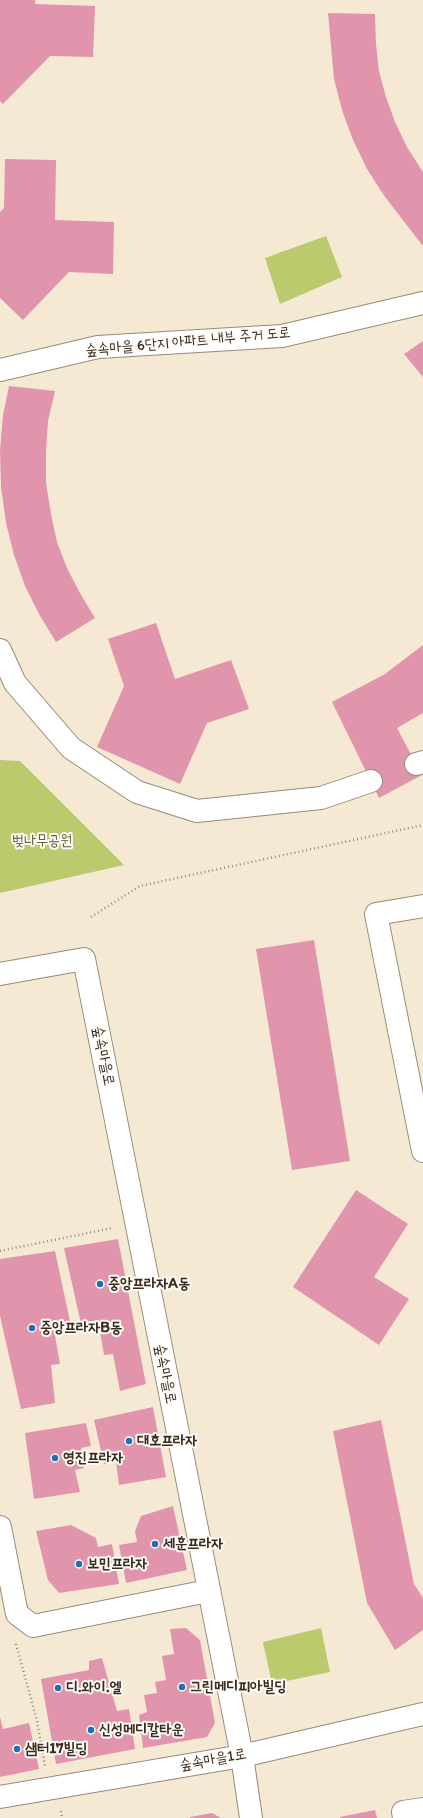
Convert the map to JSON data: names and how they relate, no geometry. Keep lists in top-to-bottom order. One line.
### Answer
{"streets":{"street":["숲속마을 6단지 아파트 내부 주거 도로","숲속마을로","숲속마을1로"]},"parks":["벚나무공원"],"places":["중앙프라자A동","중앙프라자B동","대호프라자","영진프라자","세훈프라자","보민프라자","그린메디피아빌딩","디.와이.엘","신성메디칼타운","샘터17빌딩"]}
